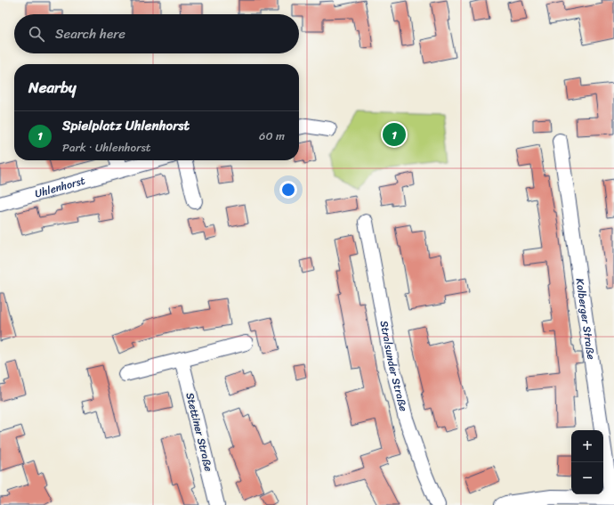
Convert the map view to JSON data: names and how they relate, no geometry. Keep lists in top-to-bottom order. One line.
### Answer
{"streets":{"street":["Uhlenhorst","Kolberger Straße","Stralsunder Straße","Stettiner Straße"]},"page":{"search":"Search here","heading":"Nearby","list":[{"mark":"1","name":"Spielplatz Uhlenhorst","note":"Park · Uhlenhorst","value":"60 m"}],"pins":"1","map_buttons":["+","−"]}}
